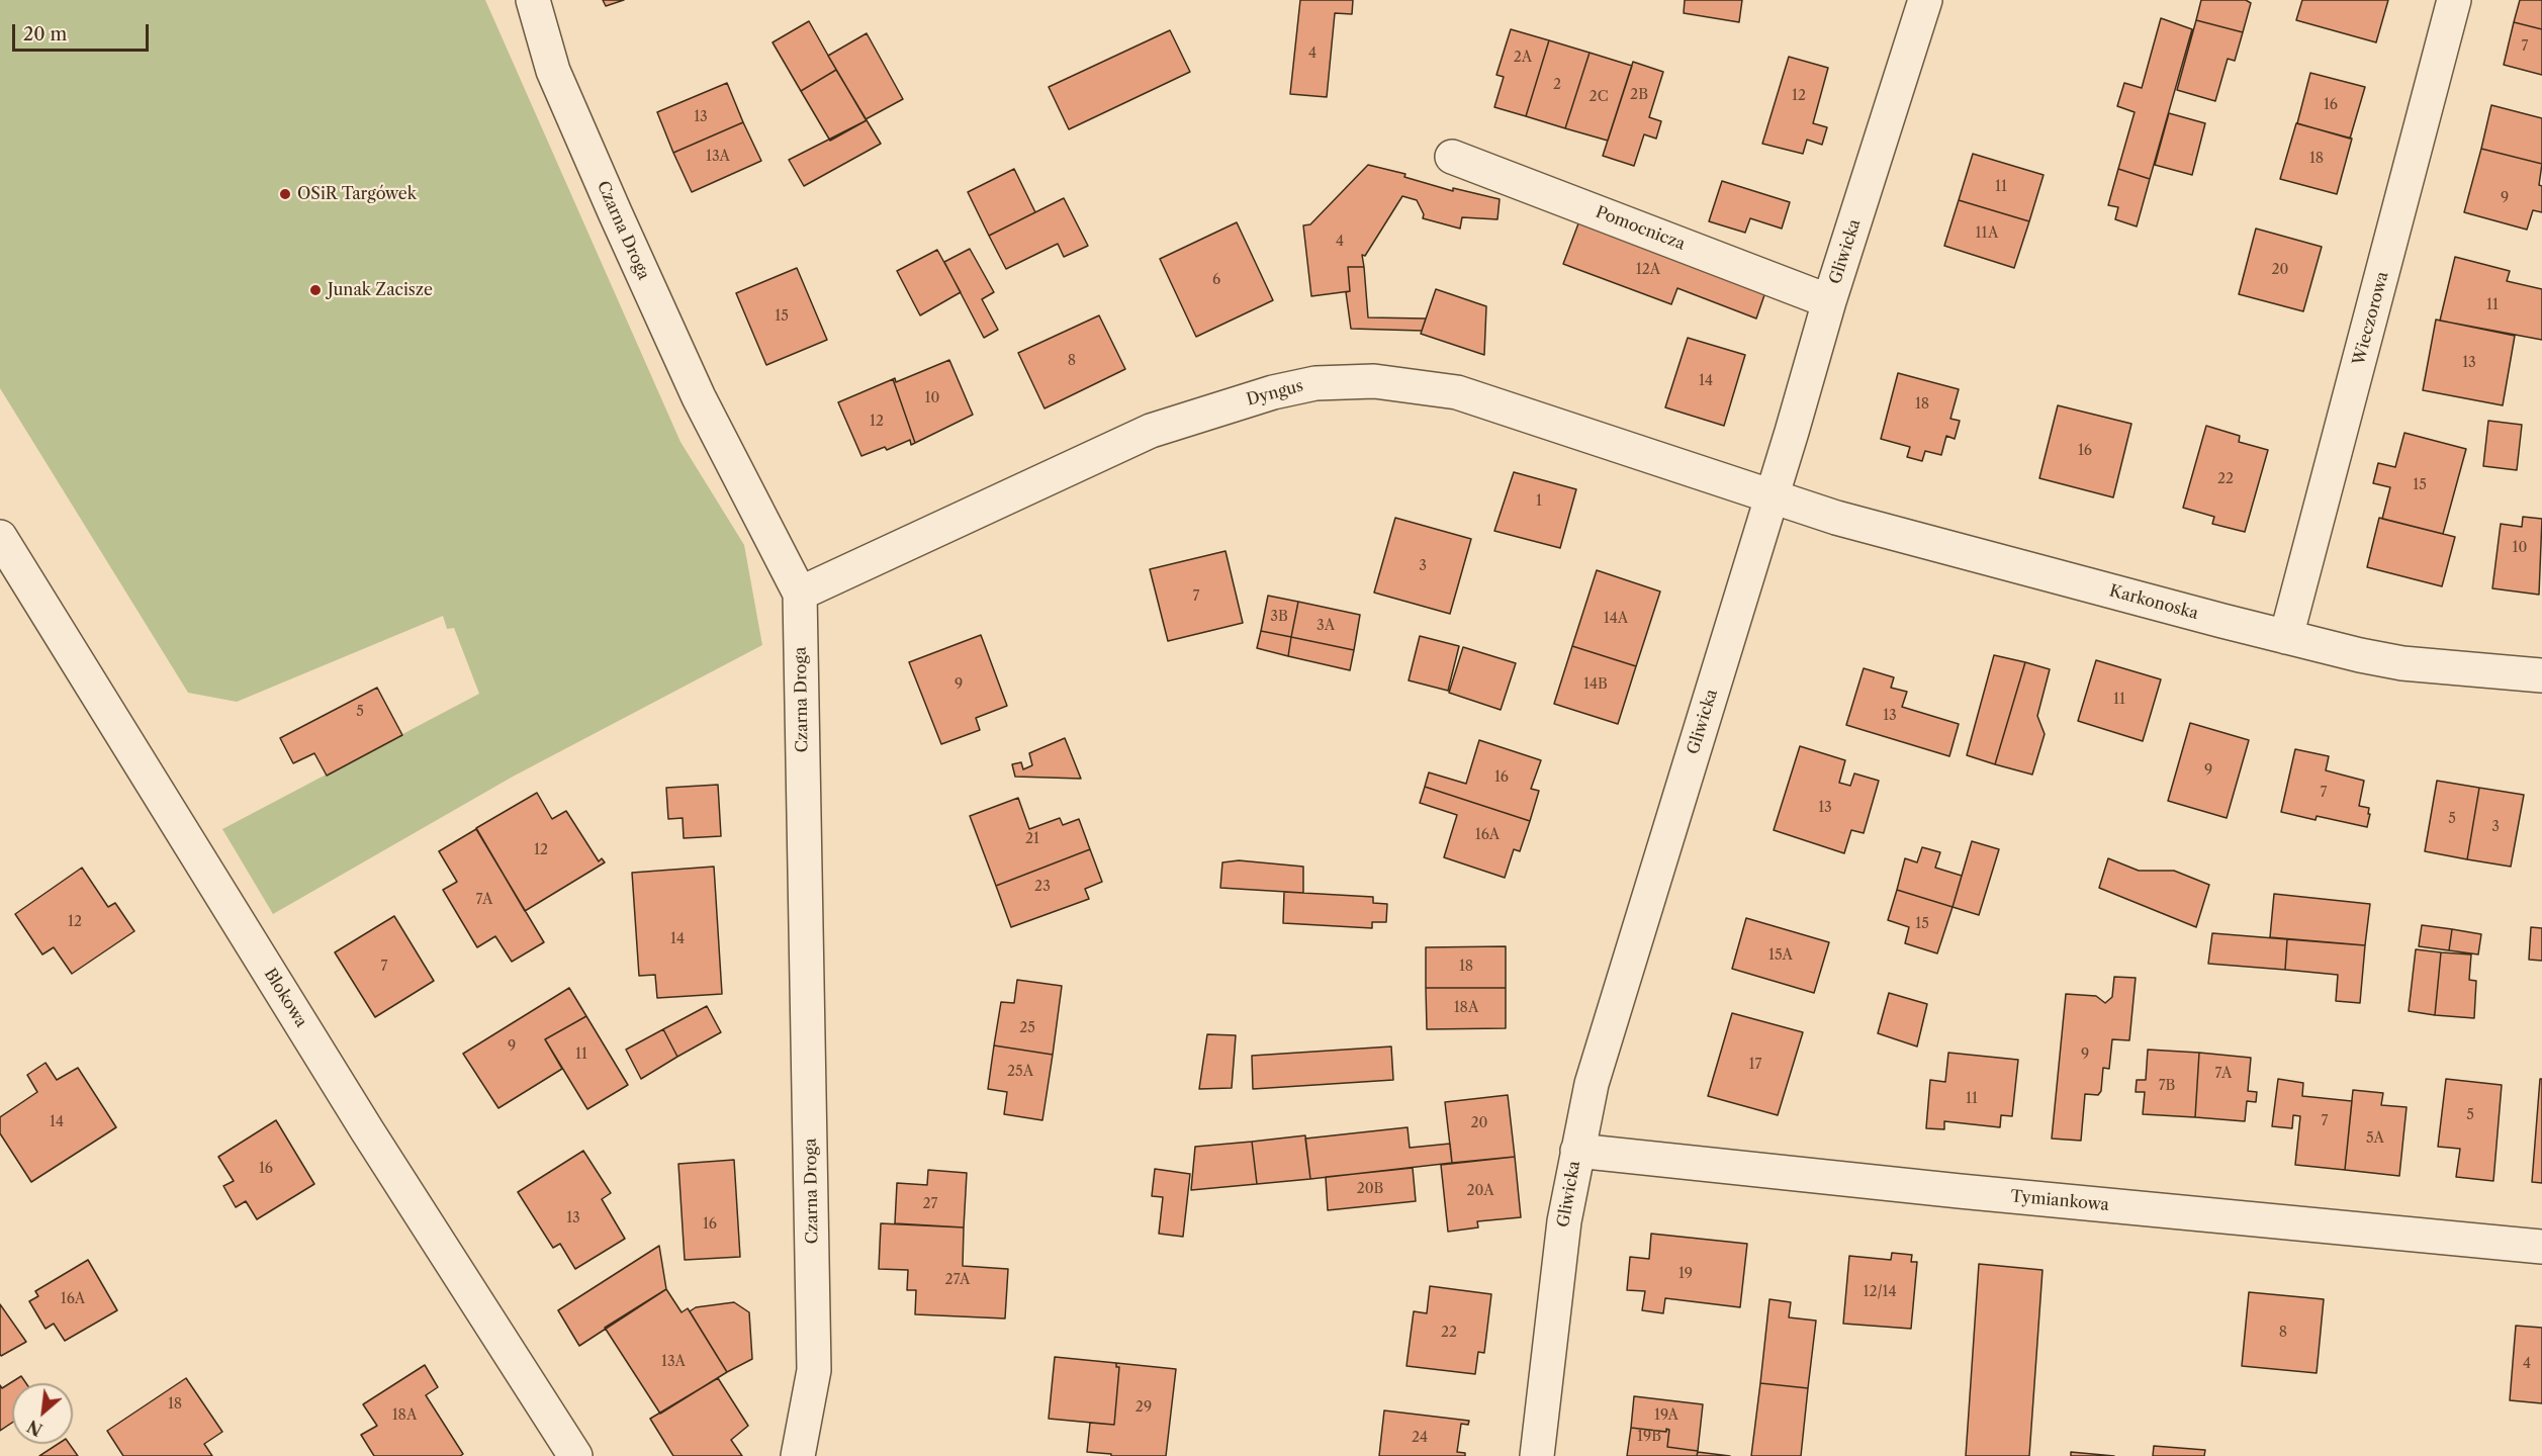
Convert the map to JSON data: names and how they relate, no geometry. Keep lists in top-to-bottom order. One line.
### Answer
{"streets":{"street":["Pomocnicza","Czarna Droga","Gliwicka","Wieczorowa","Dyngus","Karkonoska","Blokowa","Tymiankowa"]},"crossings":[["Pomocnicza","Gliwicka"],["Czarna Droga","Dyngus"],["Gliwicka","Dyngus"],["Gliwicka","Karkonoska"],["Gliwicka","Tymiankowa"],["Wieczorowa","Karkonoska"],["Dyngus","Karkonoska"]],"places":["OSiR Targówek","Junak Zacisze"],"house_numbers":["7","4","2A","2","2B","12","2C","16","13","13A","18","11","9","11A","4","12A","20","6","11","15","8","13","14","10","18","12","16","22","15","1","10","3","7","3B","14A","3A","9","14B","11","5","13","9","16","7","13","5","3","16A","21","12","23","7A","12","15","14","15A","7","18","18A","25","9","11","9","17","25A","7A","7B","11","5","7","14","20","5A","16","20B","20A","27","13","16","19","27A","12/14","16A","22","8","13A","4","18","29","18A","19A","19B","24"],"scale_bar":"20 m","north":"bottom left"}
